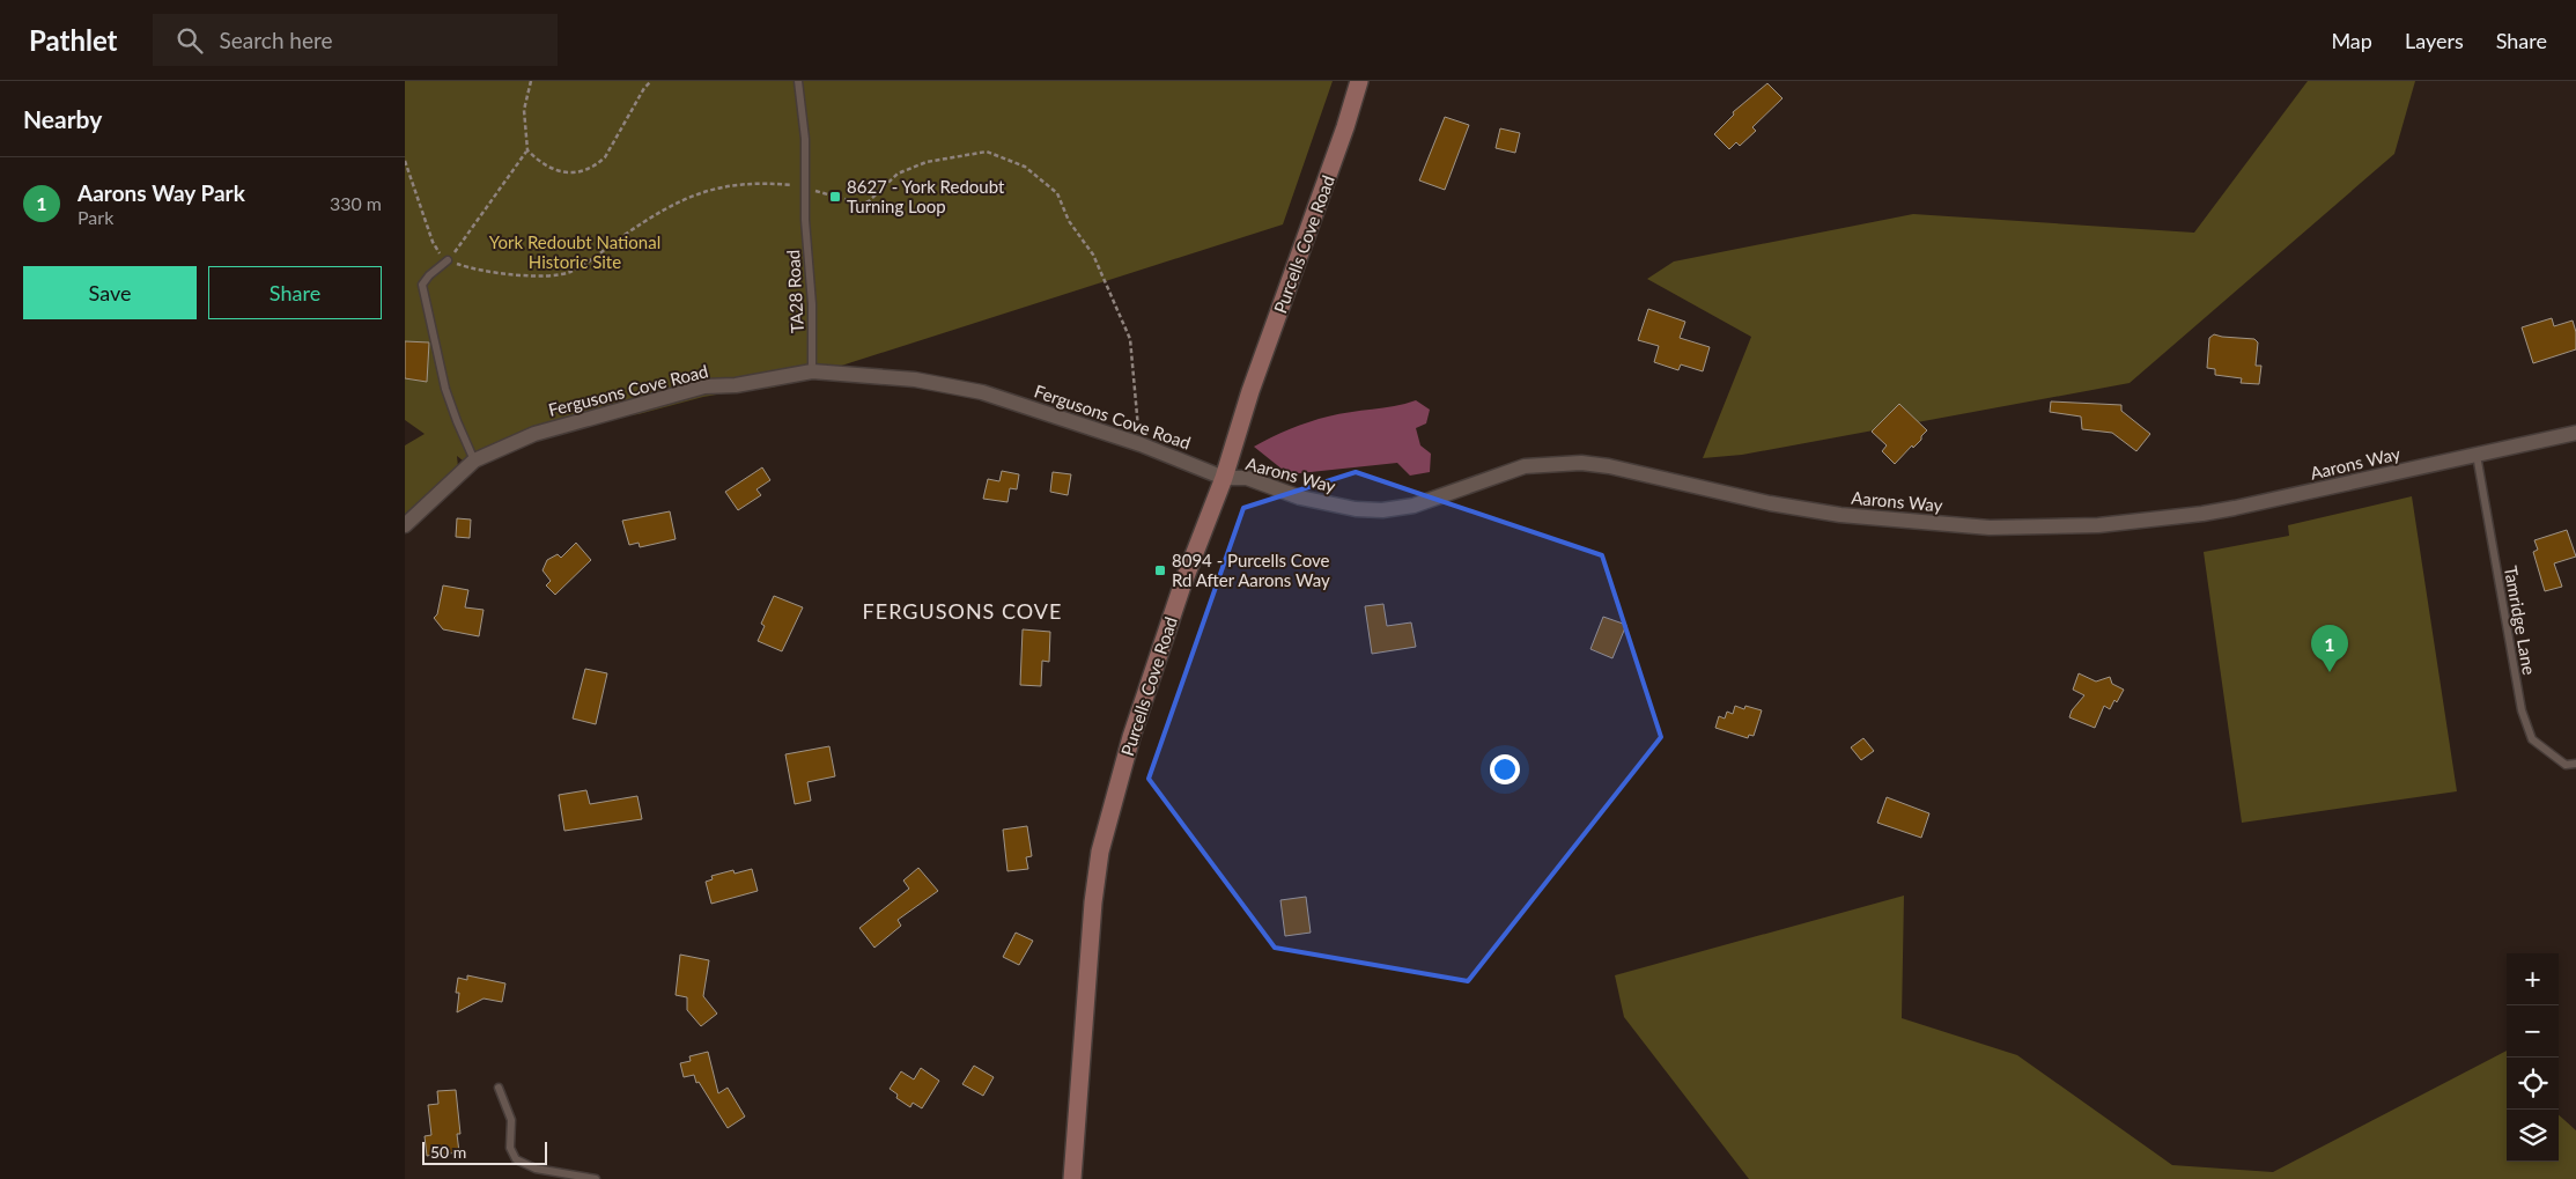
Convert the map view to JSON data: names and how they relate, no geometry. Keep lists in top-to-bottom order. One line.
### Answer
{"streets":{"main road":["Purcells Cove Road"],"street":["Fergusons Cove Road","Aarons Way"],"lane":["TA28 Road","Tamridge Lane"]},"crossings":[["Purcells Cove Road","Fergusons Cove Road"],["Purcells Cove Road","Aarons Way"],["TA28 Road","Fergusons Cove Road"],["Fergusons Cove Road","Aarons Way"],["Aarons Way","Tamridge Lane"]],"districts":["FERGUSONS COVE"],"parks":["York Redoubt National Historic Site"],"places":{"transit":["8627 - York Redoubt Turning Loop","8094 - Purcells Cove Rd After Aarons Way"]},"scale_bar":"50 m","page":{"header":"Pathlet","search":"Search here","nav":["Map","Layers","Share"],"heading":"Nearby","list":[{"mark":"1","name":"Aarons Way Park","note":"Park","value":"330 m"}],"buttons":["Save","Share"],"pins":"1","map_buttons":["+","−"],"scale":"50 m"}}
